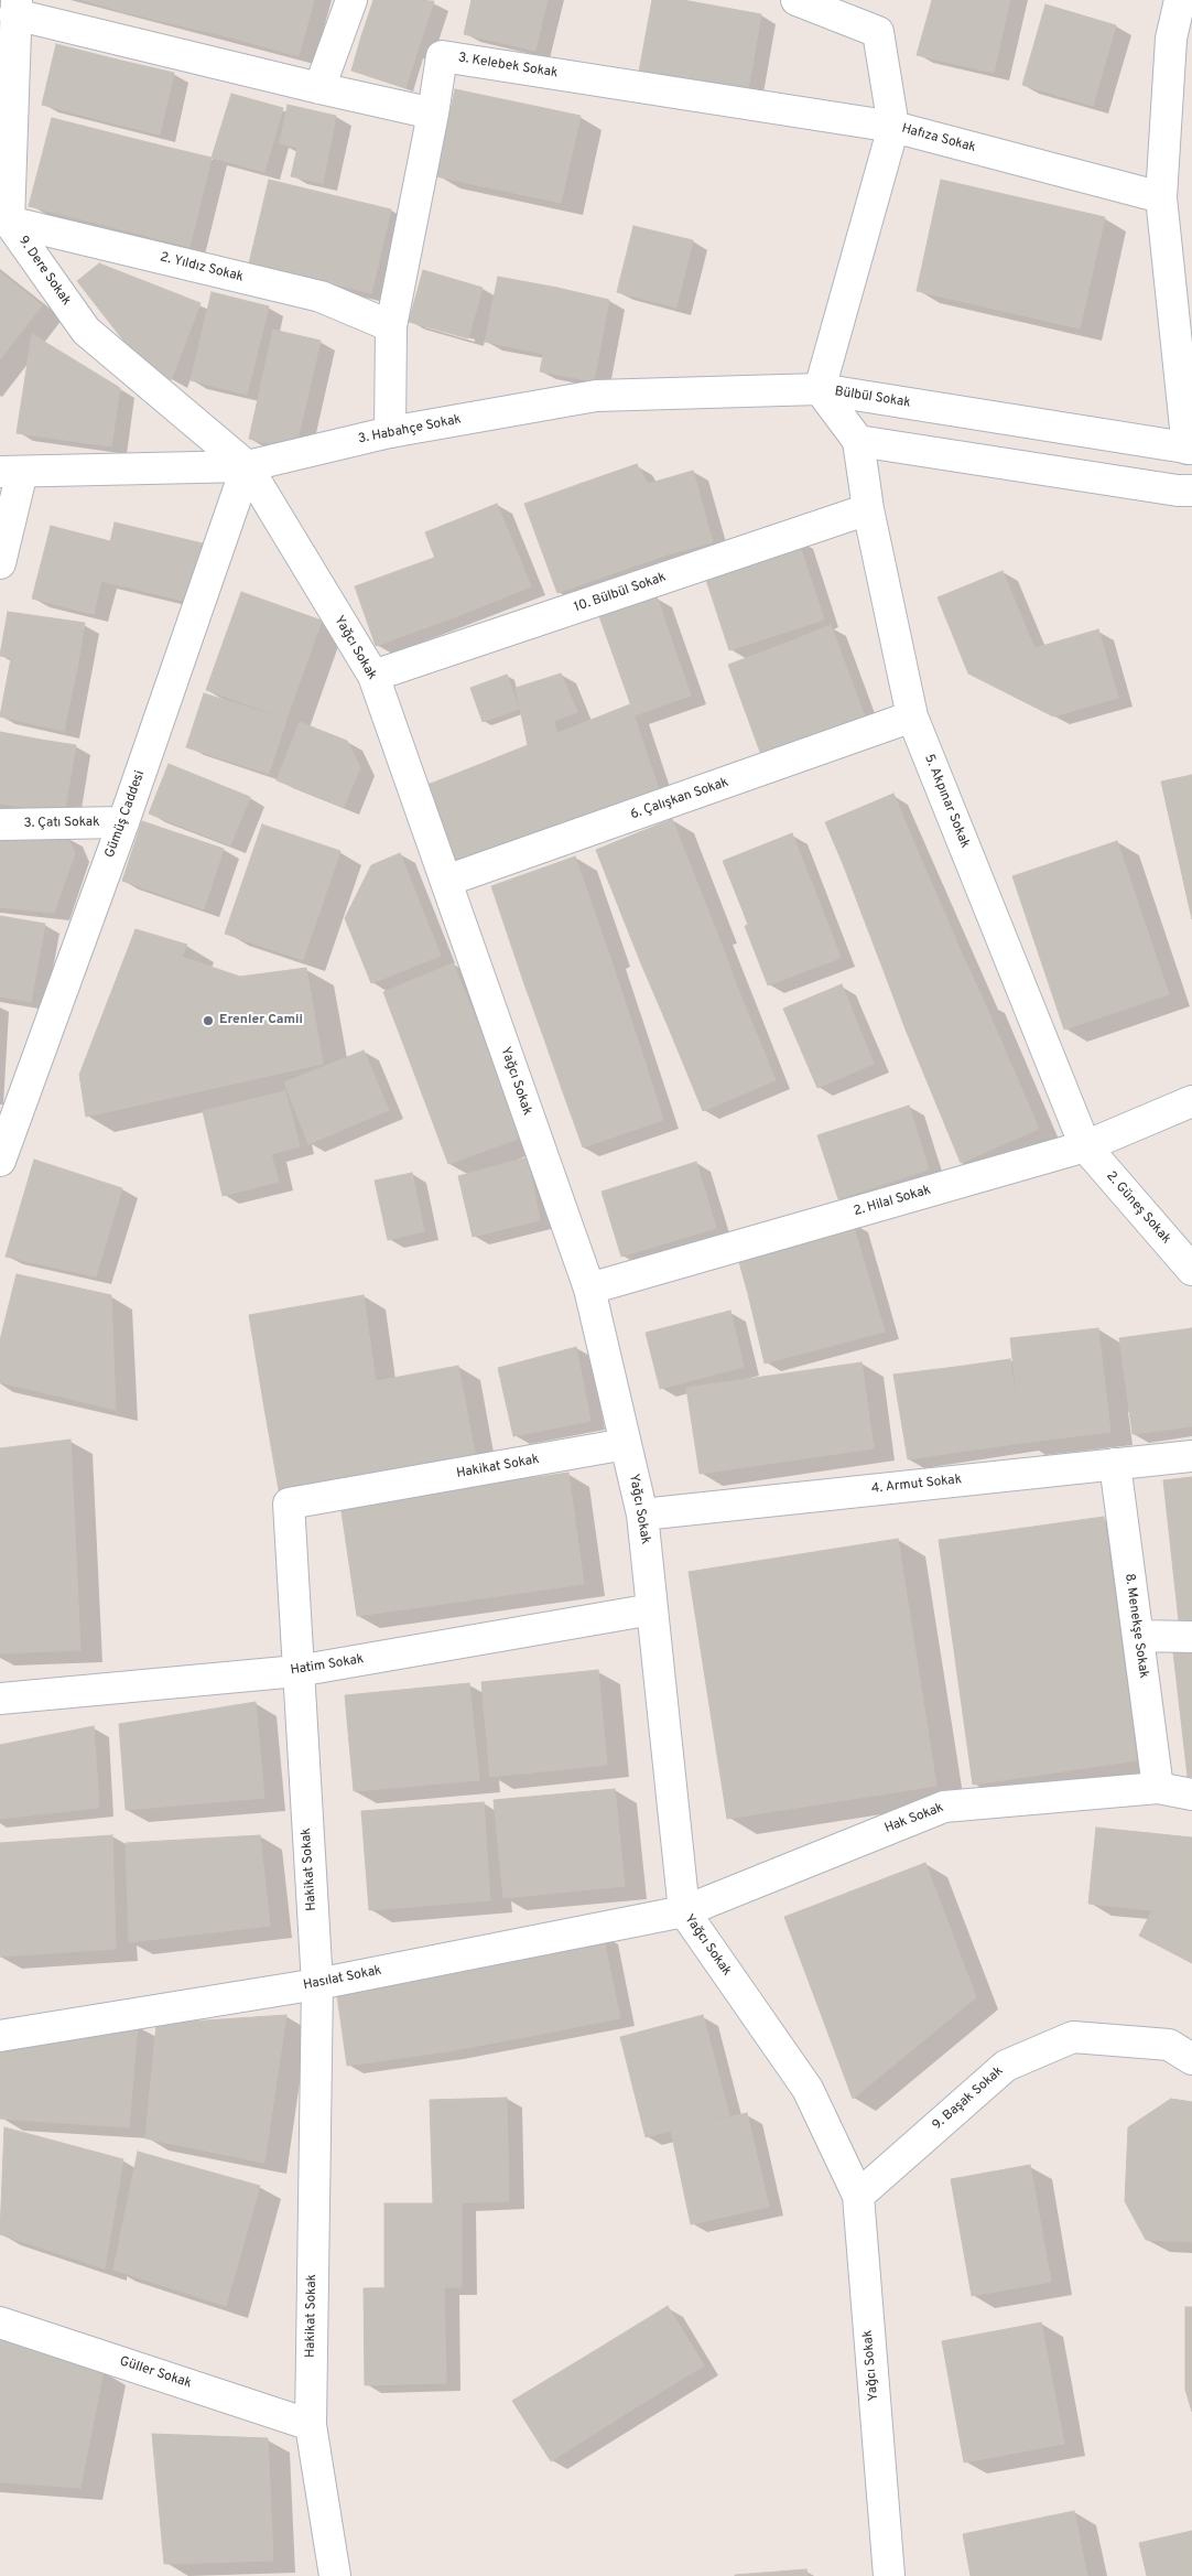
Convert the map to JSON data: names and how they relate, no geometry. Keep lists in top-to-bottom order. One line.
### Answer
{"streets":{"street":["3. Kelebek Sokak","Hafıza Sokak","2. Yıldız Sokak","9. Dere Sokak","Bülbül Sokak","3. Habahçe Sokak","10. Bülbül Sokak","Yağcı Sokak","6. Çalışkan Sokak","5. Akpınar Sokak","Gümüş Caddesi","3. Çatı Sokak","2. Hilal Sokak","2. Güneş Sokak","Hakikat Sokak","4. Armut Sokak","8. Menekşe Sokak","Hatim Sokak","Hak Sokak","Hasılat Sokak","9. Başak Sokak","Güller Sokak"]},"crossings":[["3. Kelebek Sokak","Hafıza Sokak"],["2. Yıldız Sokak","9. Dere Sokak"],["9. Dere Sokak","3. Habahçe Sokak"],["9. Dere Sokak","Yağcı Sokak"],["9. Dere Sokak","Gümüş Caddesi"],["Bülbül Sokak","3. Habahçe Sokak"],["Bülbül Sokak","5. Akpınar Sokak"],["3. Habahçe Sokak","Yağcı Sokak"],["3. Habahçe Sokak","Gümüş Caddesi"],["10. Bülbül Sokak","Yağcı Sokak"],["10. Bülbül Sokak","5. Akpınar Sokak"],["Yağcı Sokak","6. Çalışkan Sokak"],["Yağcı Sokak","Gümüş Caddesi"],["Yağcı Sokak","2. Hilal Sokak"],["Yağcı Sokak","Hakikat Sokak"],["Yağcı Sokak","4. Armut Sokak"],["Yağcı Sokak","Hatim Sokak"],["Yağcı Sokak","Hak Sokak"],["Yağcı Sokak","Hasılat Sokak"],["Yağcı Sokak","9. Başak Sokak"],["6. Çalışkan Sokak","5. Akpınar Sokak"],["5. Akpınar Sokak","2. Hilal Sokak"],["5. Akpınar Sokak","2. Güneş Sokak"],["Gümüş Caddesi","3. Çatı Sokak"],["2. Hilal Sokak","2. Güneş Sokak"],["Hakikat Sokak","Hatim Sokak"],["Hakikat Sokak","Hasılat Sokak"],["Hakikat Sokak","Güller Sokak"],["4. Armut Sokak","8. Menekşe Sokak"],["8. Menekşe Sokak","Hak Sokak"],["Hak Sokak","Hasılat Sokak"]],"places":["Erenler Camii"]}
